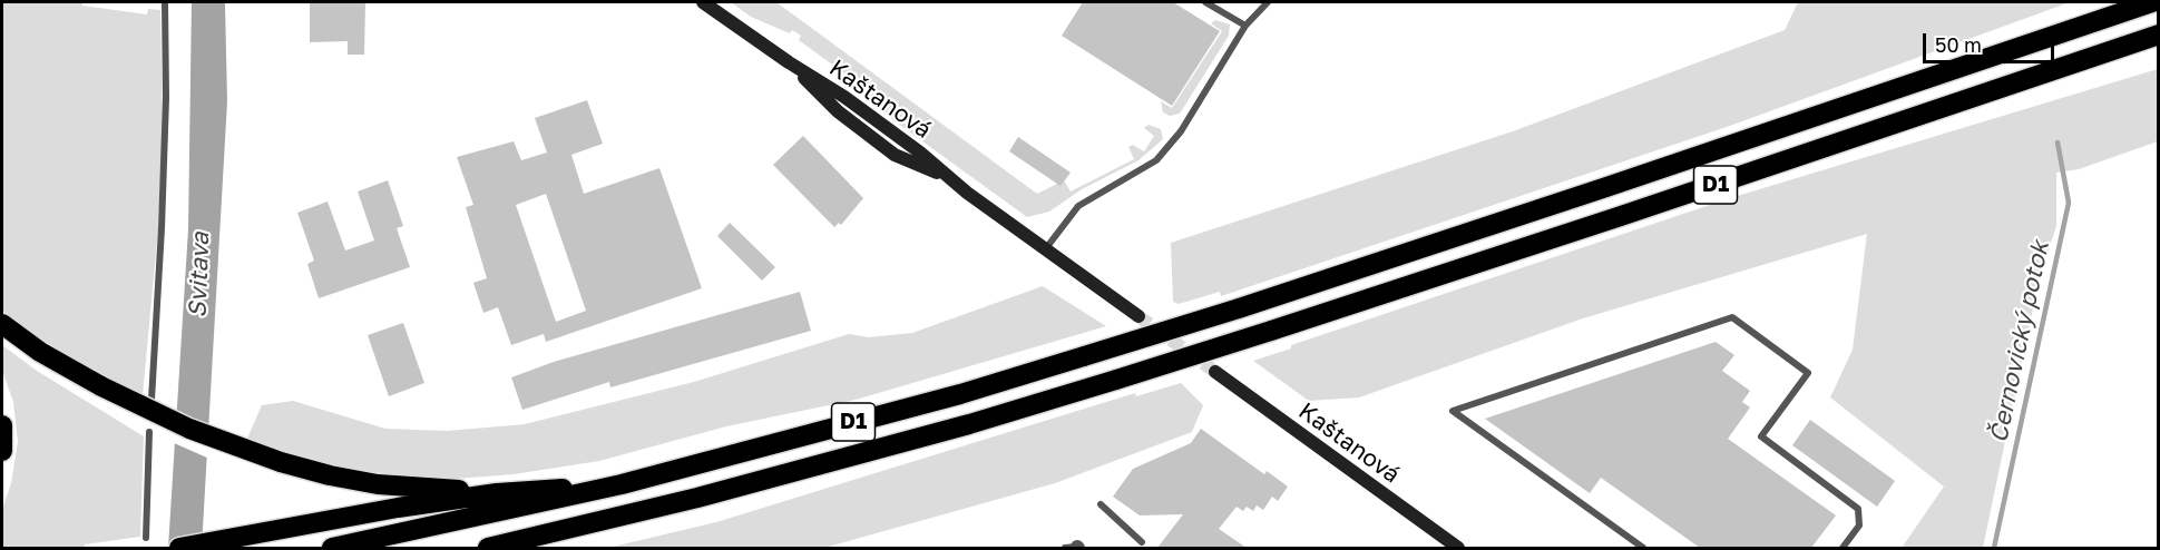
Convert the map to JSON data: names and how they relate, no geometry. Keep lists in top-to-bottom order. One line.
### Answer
{"streets":{"highway":["D1"],"main road":["Kaštanová"]},"water":["Svitava","Černovický potok"],"scale_bar":"50 m"}
